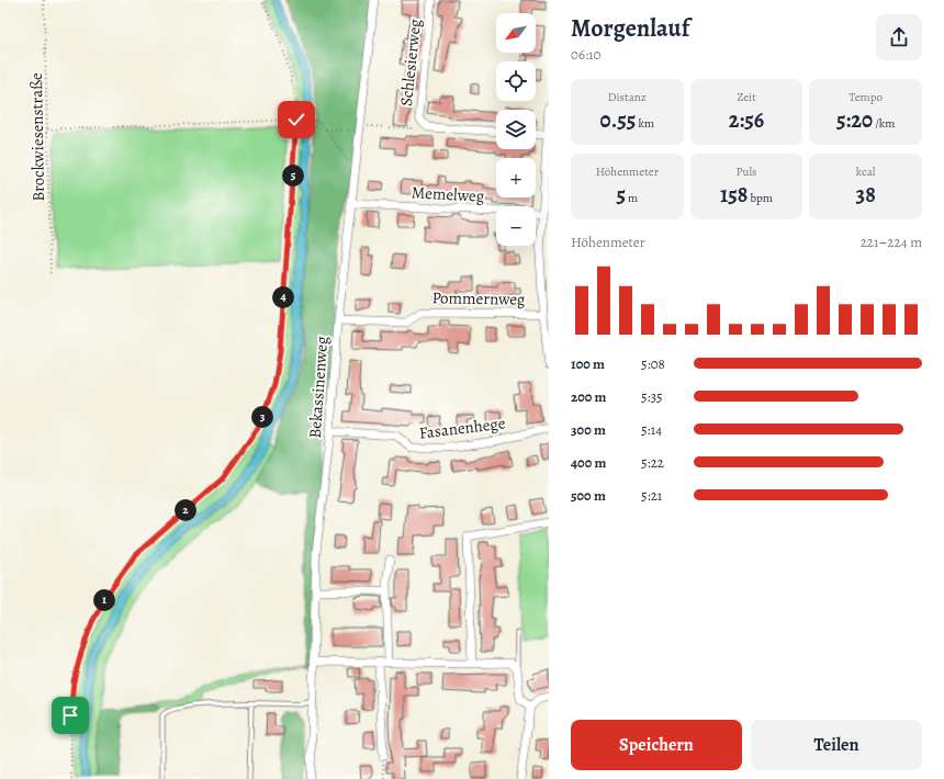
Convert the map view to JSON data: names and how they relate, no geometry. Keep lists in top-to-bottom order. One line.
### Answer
{"streets":{"street":["Schlesierweg","Memelweg","Pommernweg","Bekassinenweg","Fasanenhege"],"path":["Brockwiesenstraße"]},"crossings":[["Memelweg","Bekassinenweg"],["Pommernweg","Bekassinenweg"],["Bekassinenweg","Fasanenhege"]],"north":"bottom left","page":{"heading":["Morgenlauf","06:10"],"map_buttons":["+","−"],"stats":[["Distanz","0.55 km"],["Zeit","2:56"],["Tempo","5:20 /km"],["Höhenmeter","5 m"],["Puls","158 bpm"],["kcal","38"]],"pins":["5","4","3","2","1"],"chart":["Höhenmeter","221–224 m"],"list":[{"name":"100 m","note":"5:08"},{"name":"200 m","note":"5:35"},{"name":"300 m","note":"5:14"},{"name":"400 m","note":"5:22"},{"name":"500 m","note":"5:21"}],"buttons":["Speichern","Teilen"]}}
